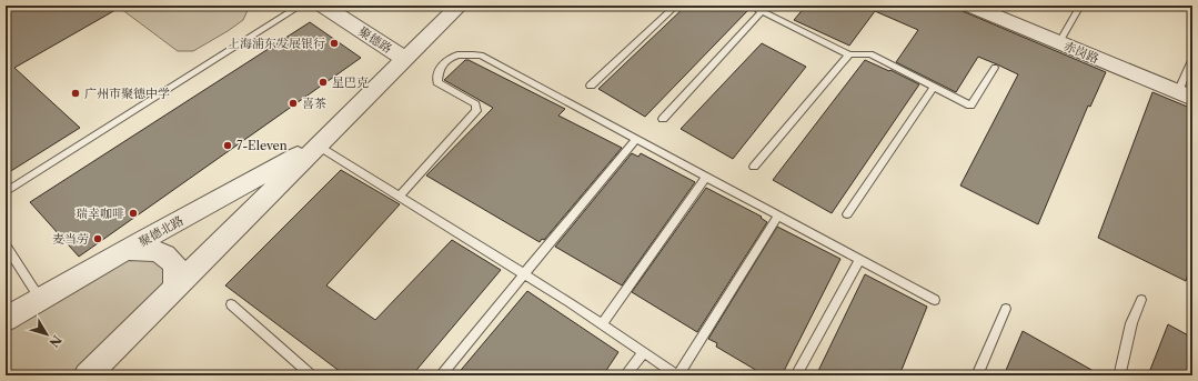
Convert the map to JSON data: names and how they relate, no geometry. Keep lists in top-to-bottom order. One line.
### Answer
{"streets":{"street":["聚德路","赤岗路","聚德北路"]},"crossings":[["聚德路","聚德北路"]],"places":["上海浦东发展银行","星巴克","广州市聚德中学","喜茶","7-Eleven","瑞幸咖啡","麦当劳"],"north":"bottom right"}
